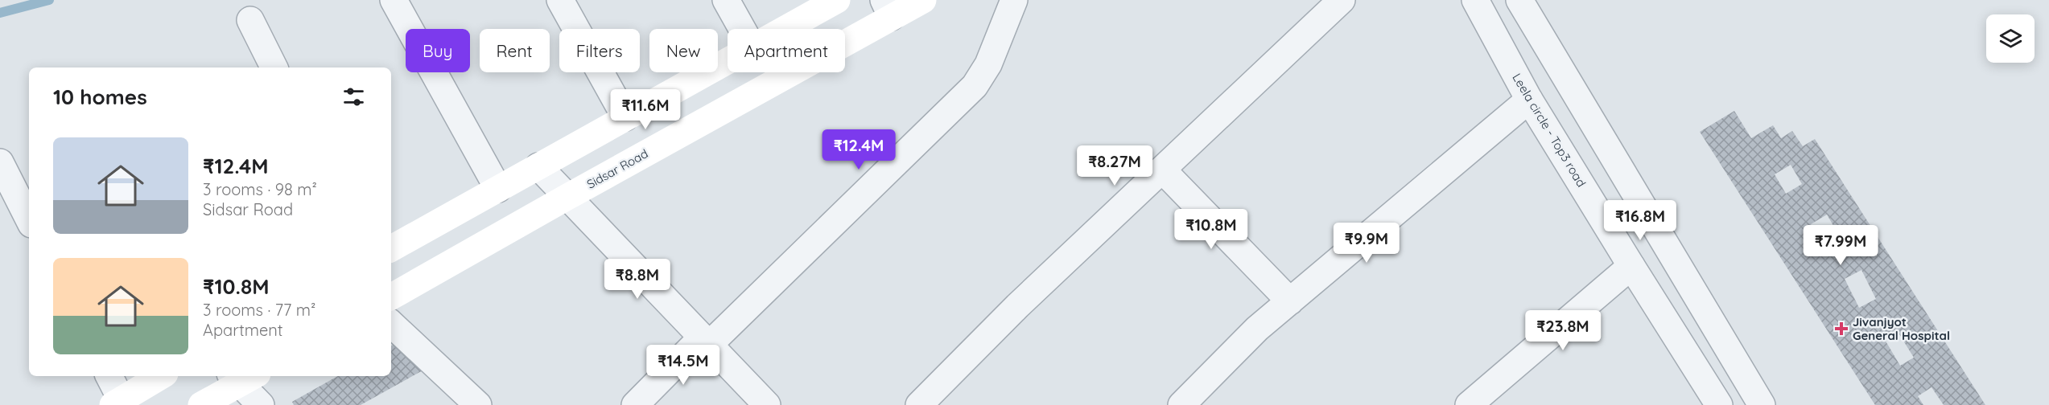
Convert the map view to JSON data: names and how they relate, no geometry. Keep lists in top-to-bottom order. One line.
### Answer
{"streets":{"main road":["Sidsar Road"],"street":["Leela circle - Top3 road"]},"places":{"health":["Jivanjyot General Hospital"]},"page":{"chip":["Buy","Rent","Filters","New","Apartment"],"heading":"10 homes","price":["₹11.6M","₹12.4M","₹8.27M","₹16.8M","₹10.8M","₹9.9M","₹7.99M","₹8.8M","₹23.8M","₹14.5M"],"list":[{"name":"₹12.4M","note":"3 rooms · 98 m² · Sidsar Road"},{"name":"₹10.8M","note":"3 rooms · 77 m² · Apartment"}]}}
